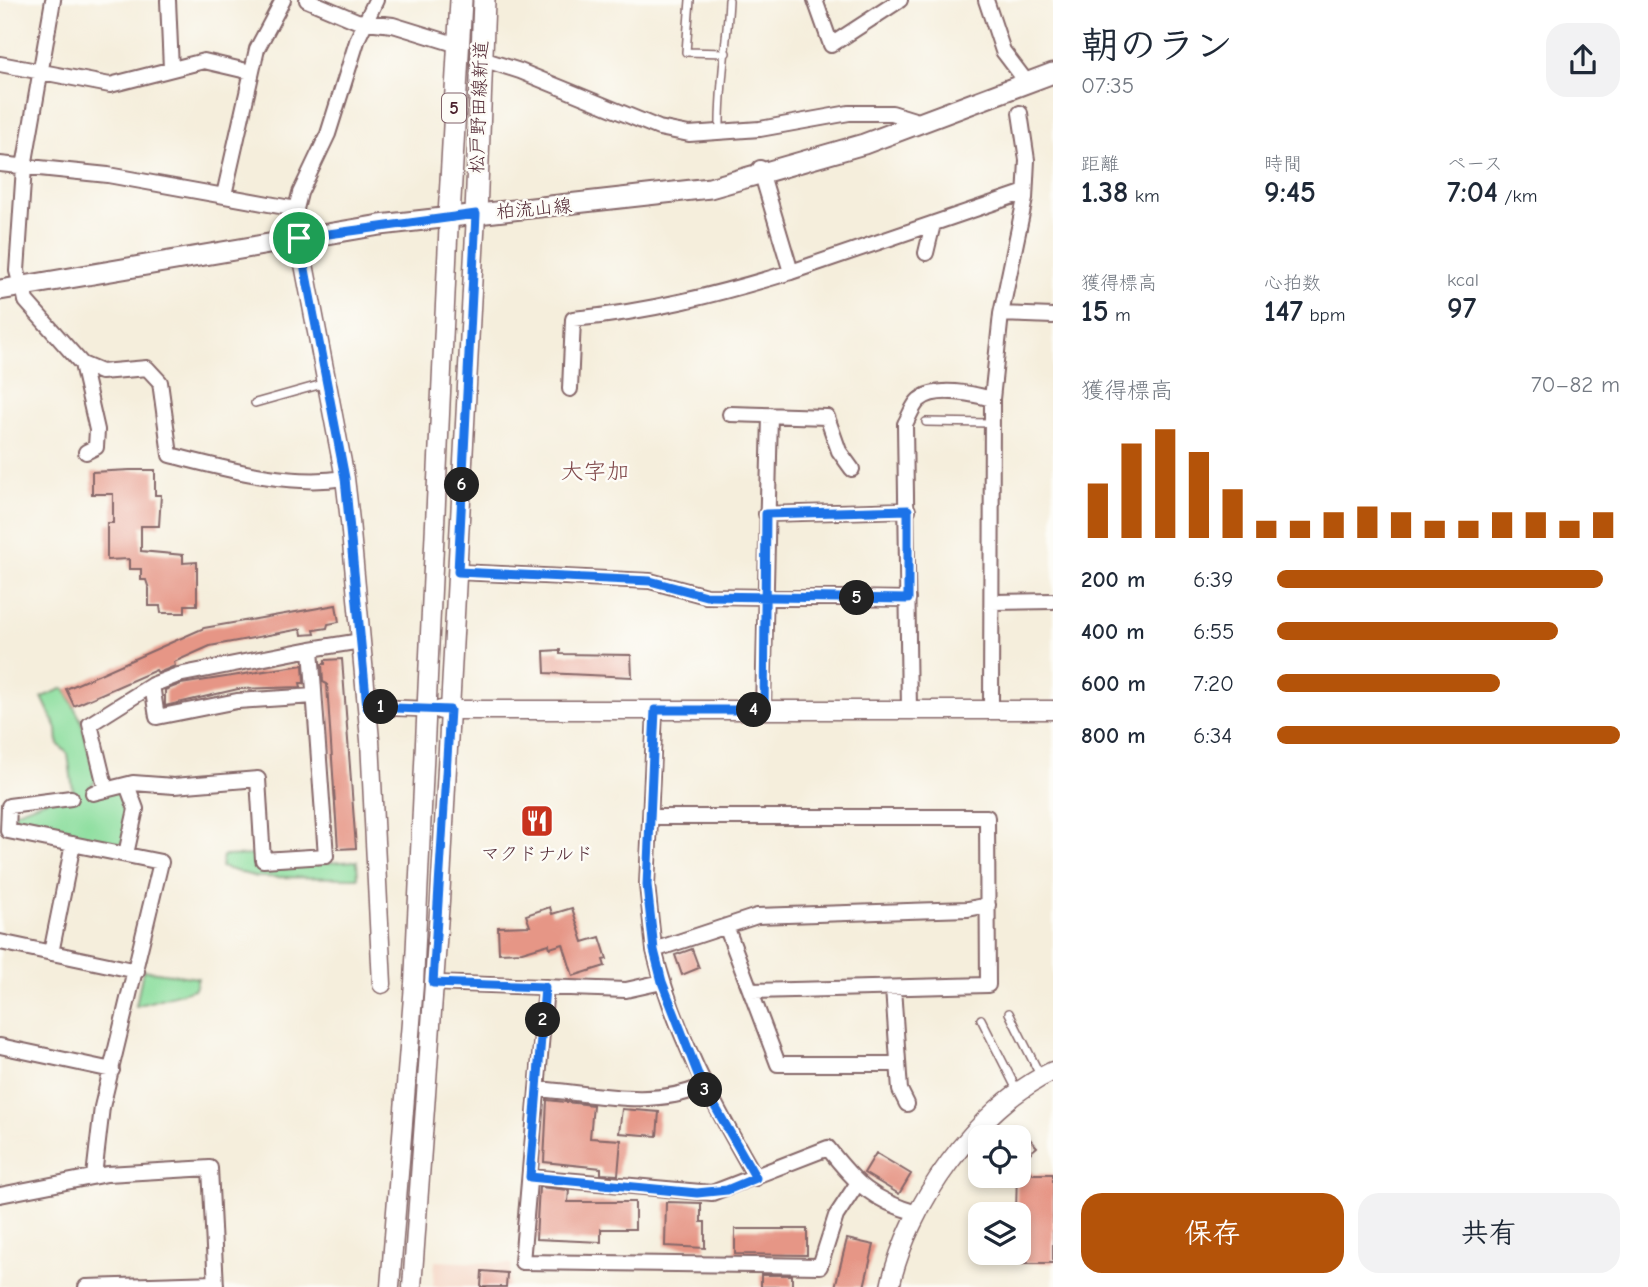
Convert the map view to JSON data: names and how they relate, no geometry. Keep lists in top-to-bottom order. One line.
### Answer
{"streets":{"main road":["松戸野田線新道","5","柏流山線"]},"crossings":[["松戸野田線新道","柏流山線"]],"districts":["大字加"],"places":{"restaurant":["マクドナルド"]},"page":{"heading":["朝のラン","07:35"],"stats":[["距離","1.38 km"],["時間","9:45"],["ペース","7:04 /km"],["獲得標高","15 m"],["心拍数","147 bpm"],["kcal","97"]],"chart":["獲得標高","70–82 m"],"pins":["6","5","1","4","2","3"],"list":[{"name":"200 m","note":"6:39"},{"name":"400 m","note":"6:55"},{"name":"600 m","note":"7:20"},{"name":"800 m","note":"6:34"}],"buttons":["保存","共有"]}}
